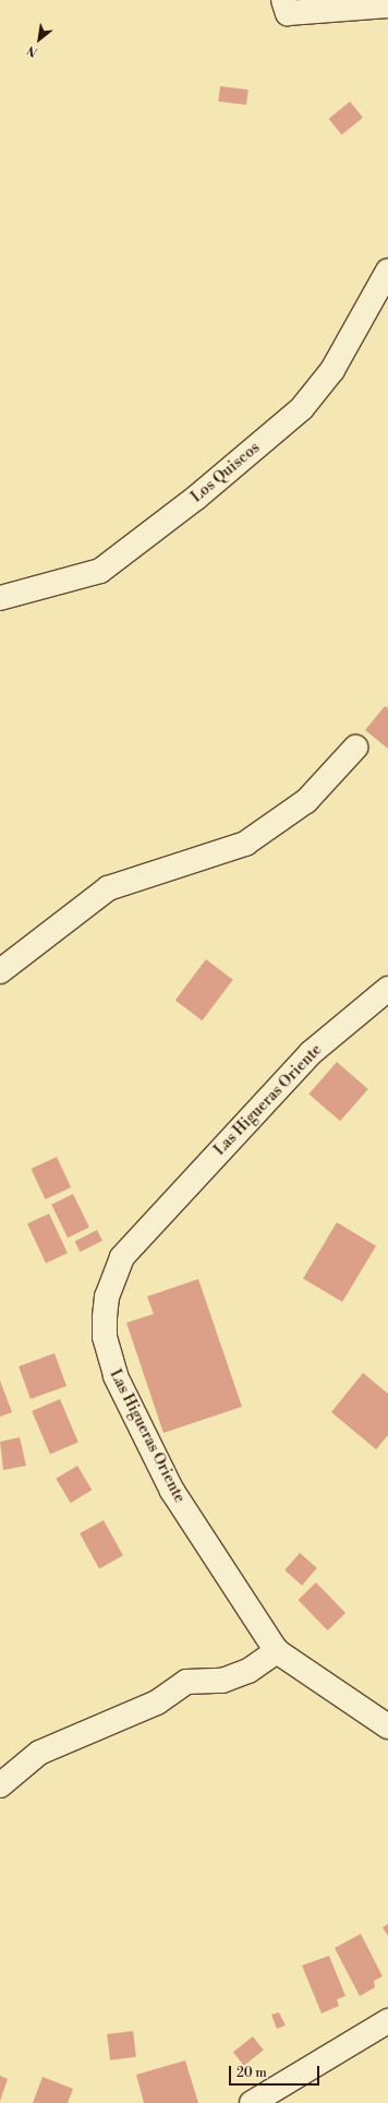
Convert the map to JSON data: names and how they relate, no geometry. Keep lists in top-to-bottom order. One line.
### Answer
{"streets":{"street":["Los Quiscos","Las Higueras Oriente"]},"scale_bar":"20 m","north":"bottom left"}
